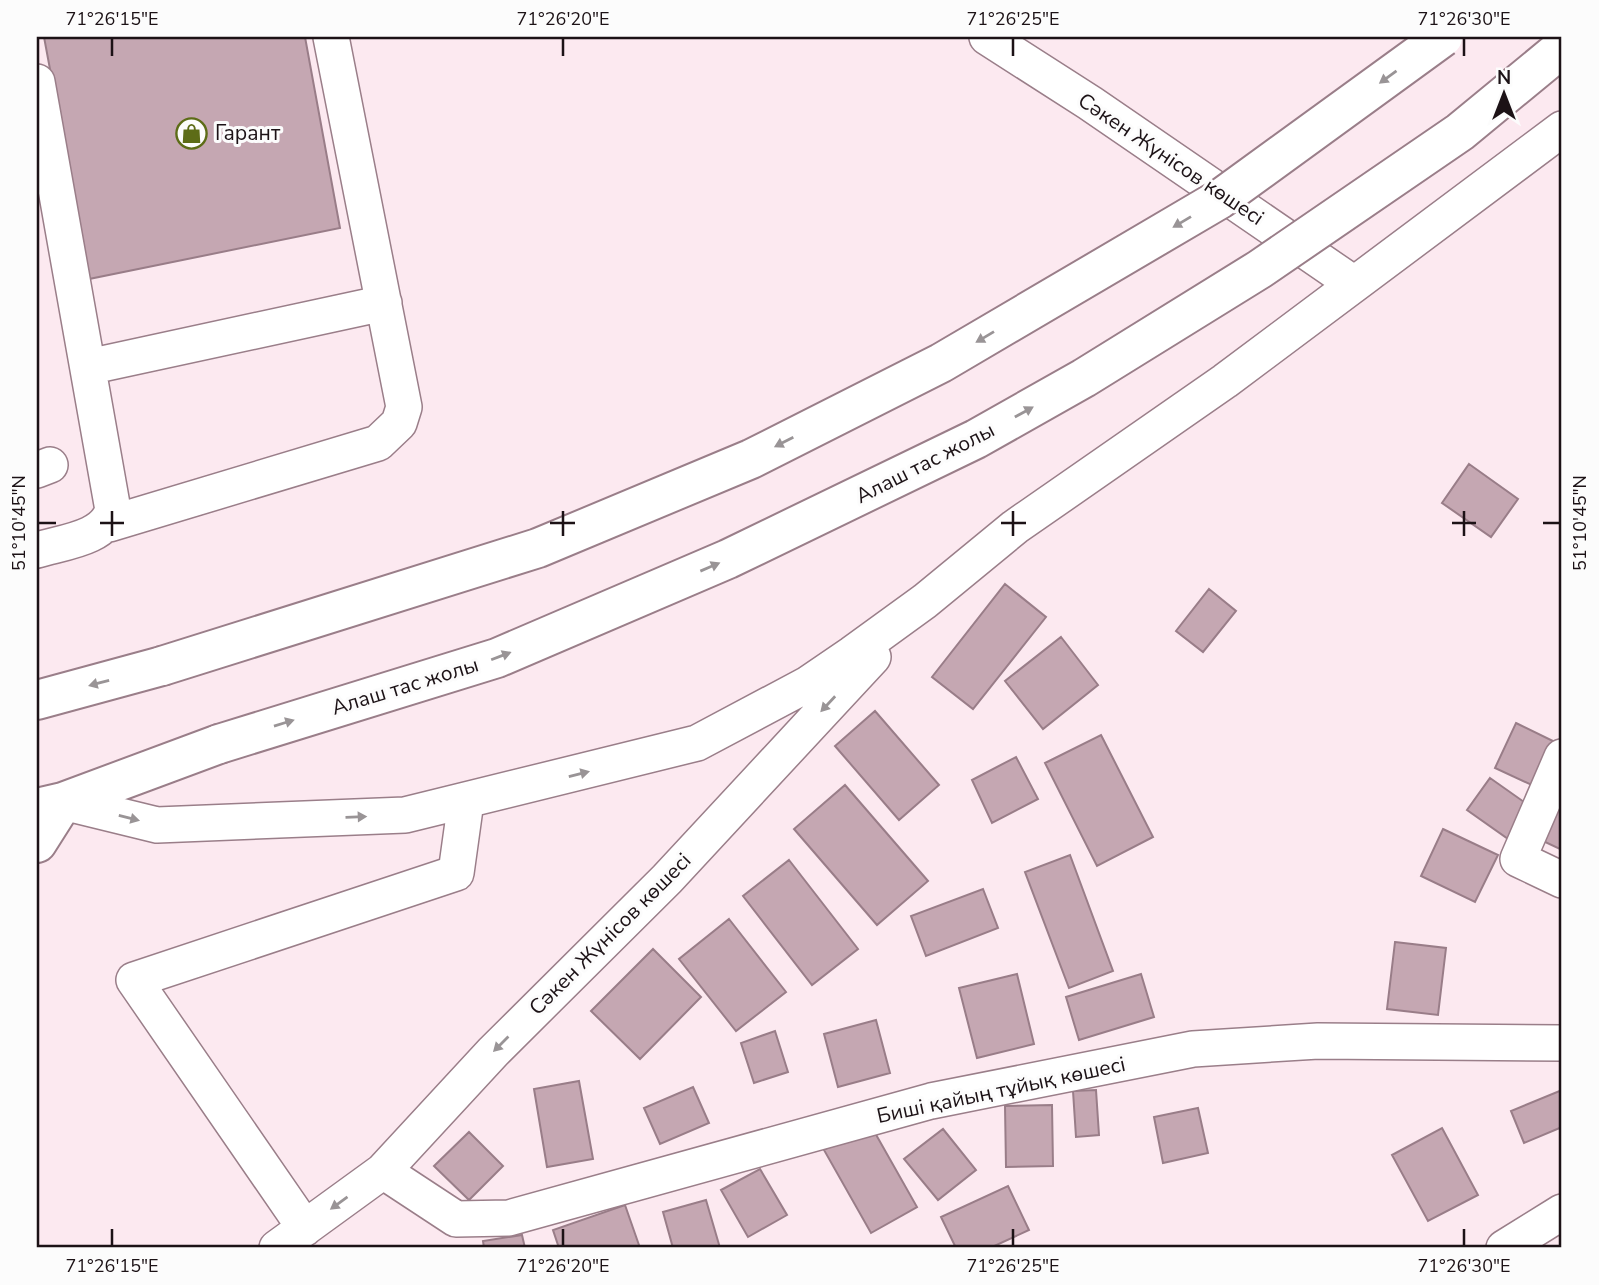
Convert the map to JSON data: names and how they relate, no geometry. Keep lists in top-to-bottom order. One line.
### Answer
{"streets":{"main road":["Алаш тас жолы"],"street":["Сәкен Жүнісов көшесі","Биші қайың тұйық көшесі"]},"crossings":[["Сәкен Жүнісов көшесі","Биші қайың тұйық көшесі"]],"places":{"shop":["Гарант"]},"north":"top","coordinates":["71°26'15\"E","71°26'20\"E","71°26'25\"E","71°26'30\"E","51°10'45\"N"]}
